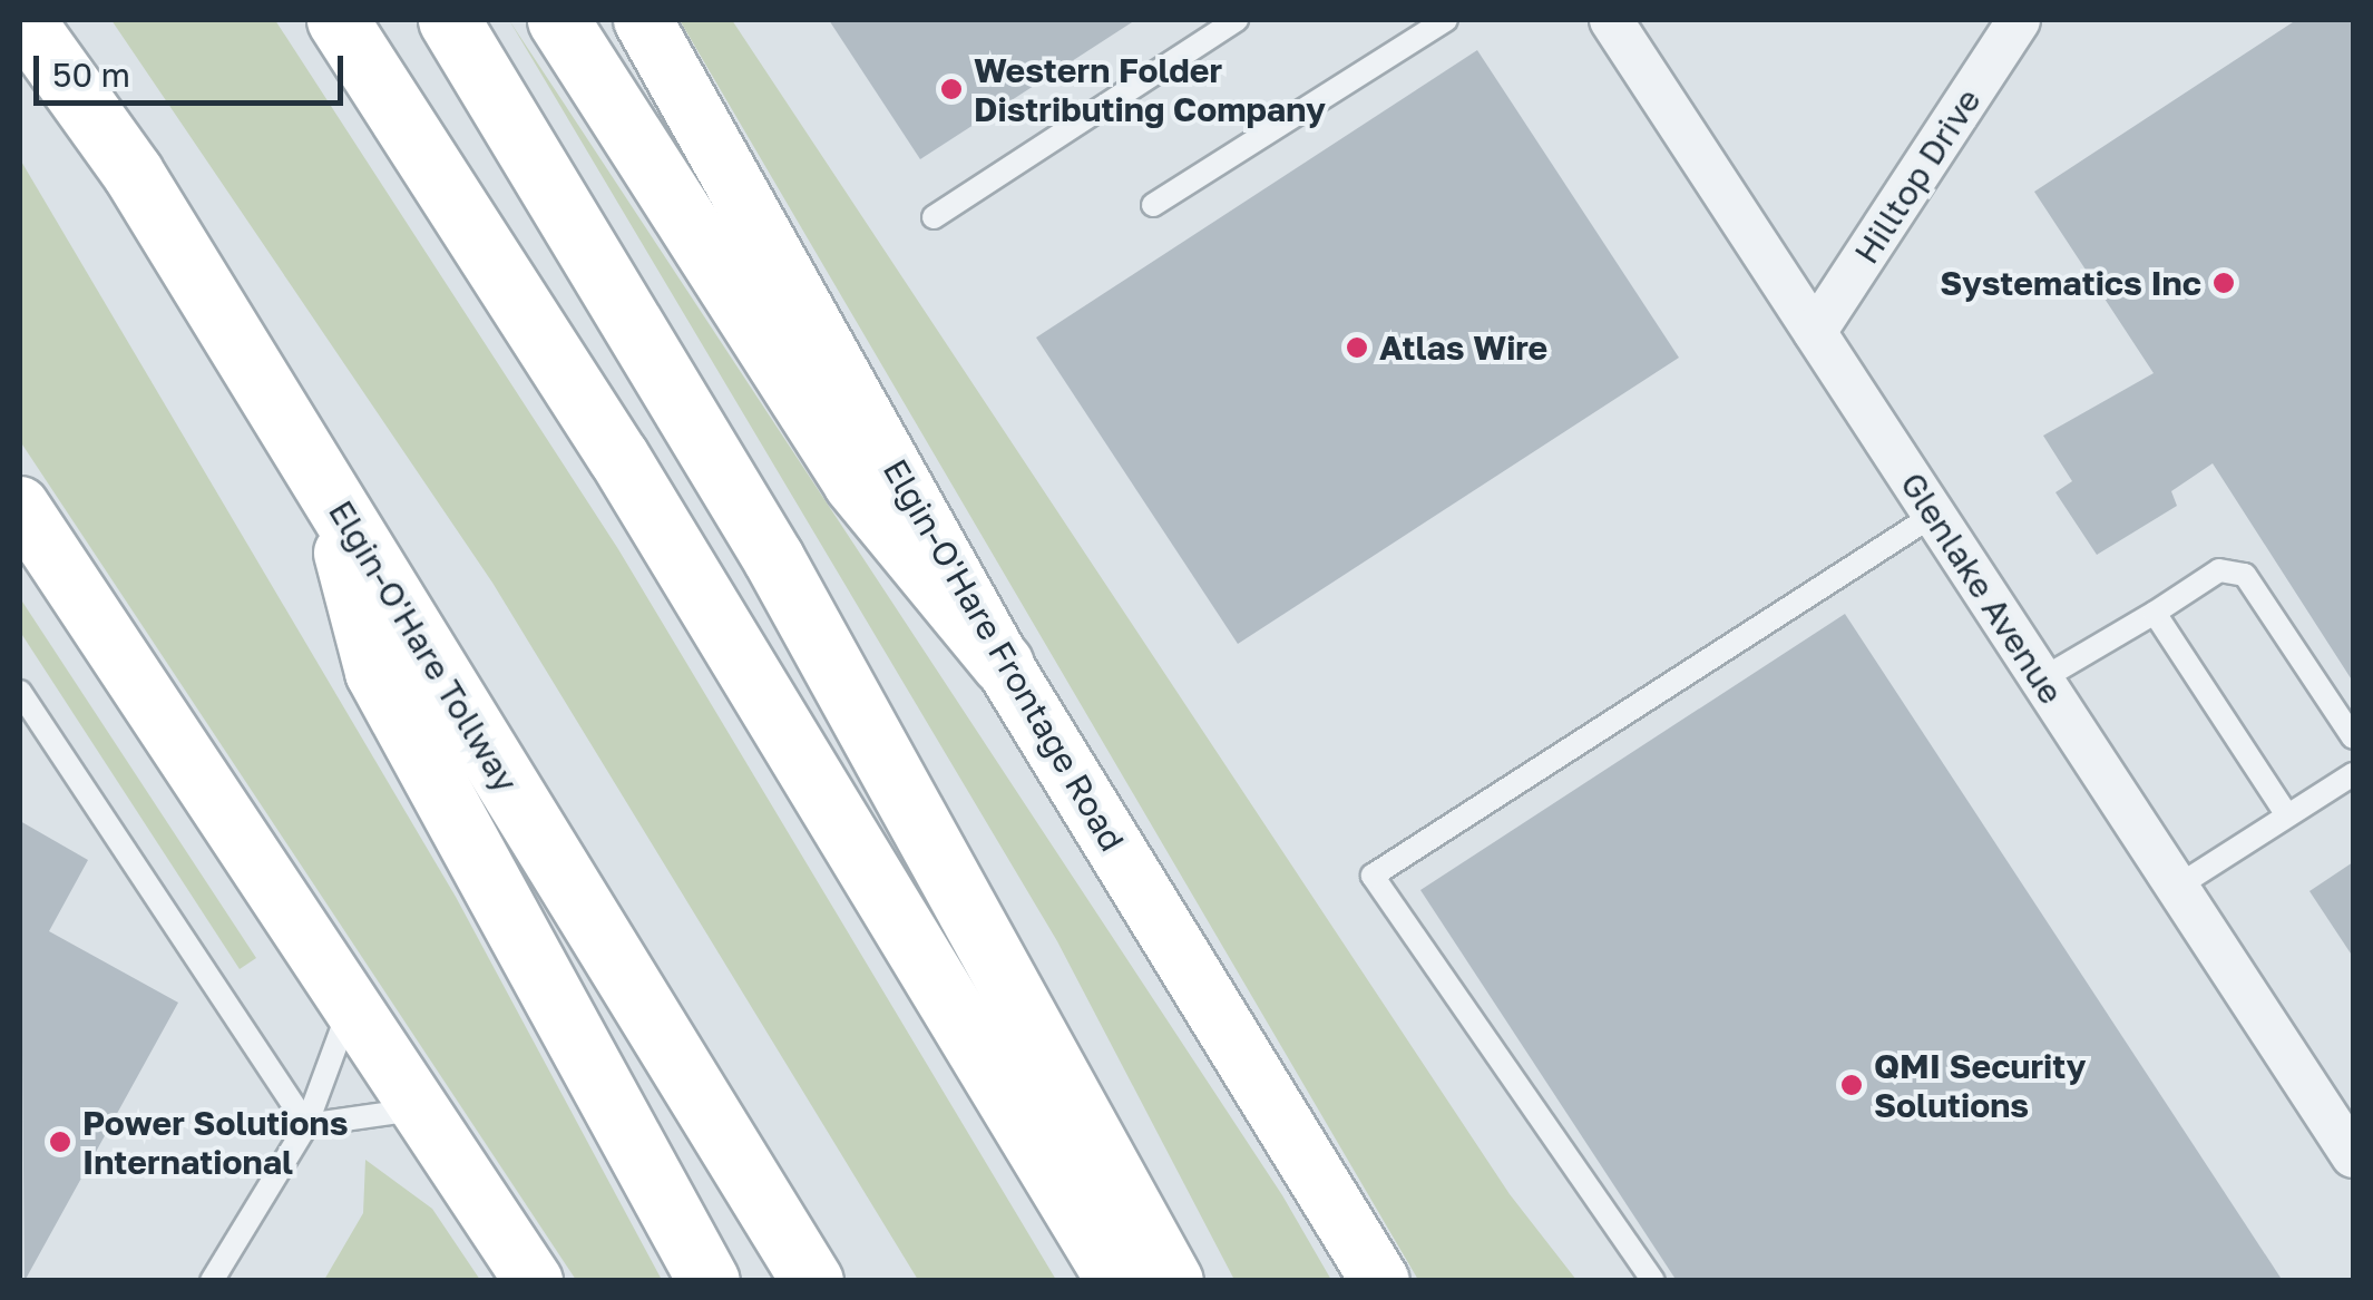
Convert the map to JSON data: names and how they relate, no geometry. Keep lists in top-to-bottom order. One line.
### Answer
{"streets":{"highway":["Elgin-O'Hare Tollway"],"main road":["Elgin-O'Hare Frontage Road"],"street":["Hilltop Drive","Glenlake Avenue"]},"crossings":[["Hilltop Drive","Glenlake Avenue"]],"places":["Western Folder Distributing Company","Systematics Inc","Atlas Wire","QMI Security Solutions","Power Solutions International"],"scale_bar":"50 m"}
